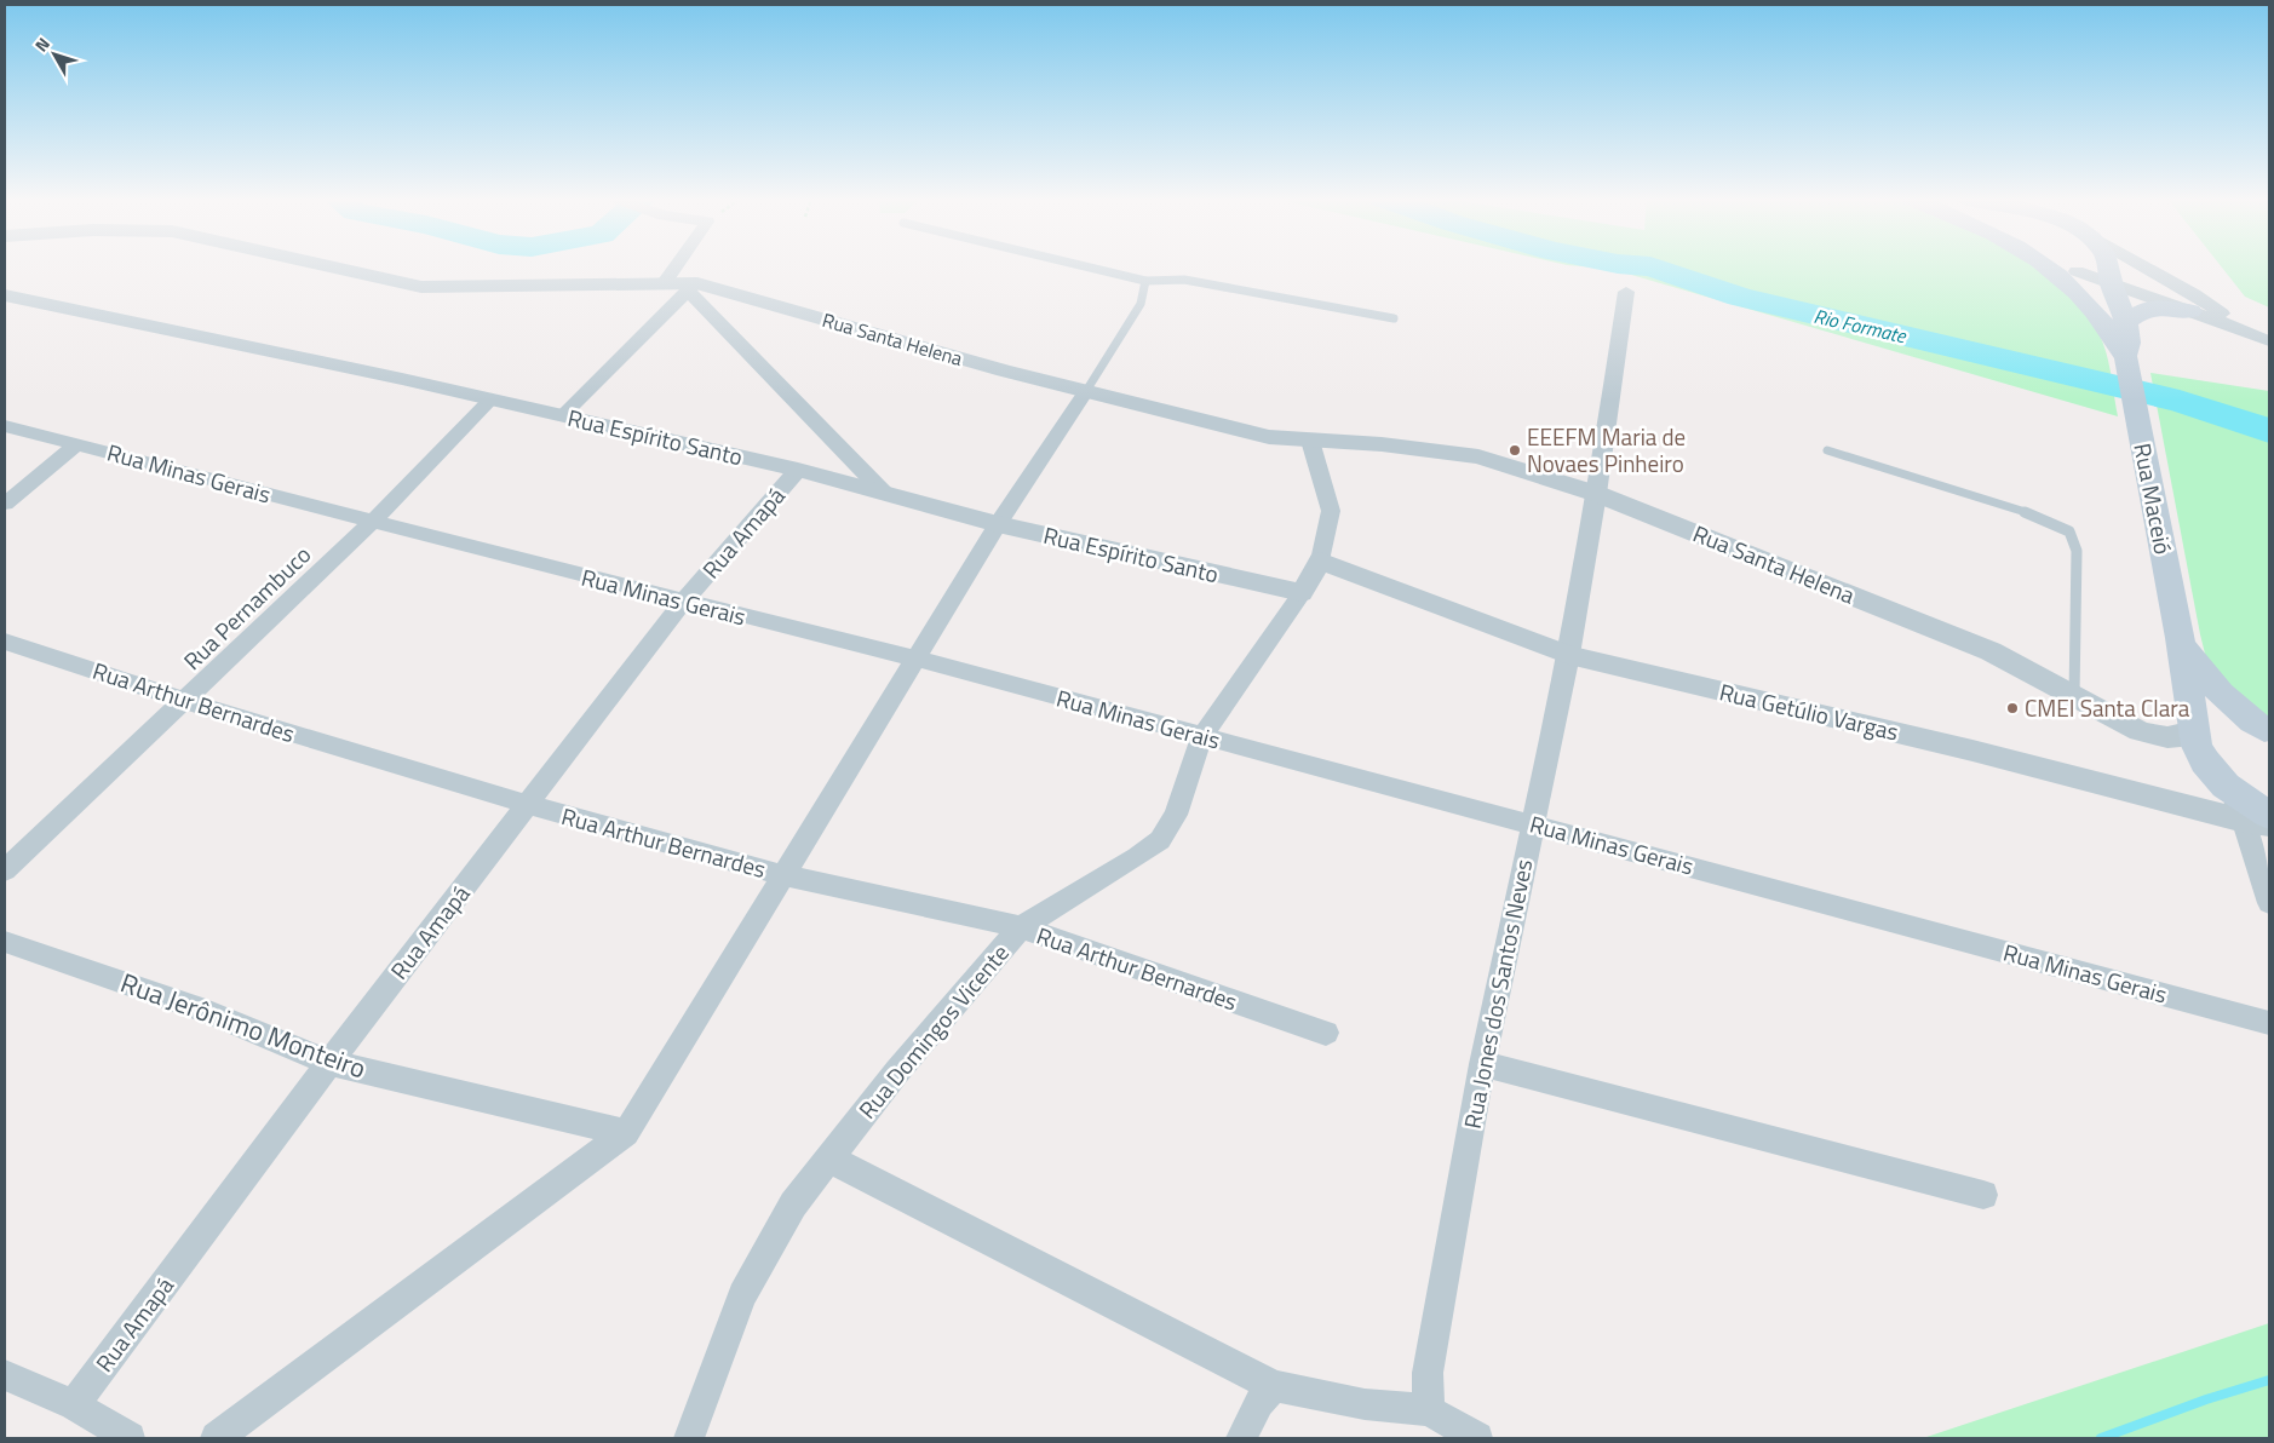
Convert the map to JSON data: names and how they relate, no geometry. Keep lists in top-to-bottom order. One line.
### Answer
{"streets":{"main road":["Rua Santa Helena","Rua Maceió"],"street":["Rua Espírito Santo","Rua Minas Gerais","Rua Amapá","Rua Pernambuco","Rua Arthur Bernardes","Rua Getúlio Vargas","Rua Jones dos Santos Neves","Rua Jerônimo Monteiro","Rua Domingos Vicente"]},"crossings":[["Rua Santa Helena","Rua Maceió"],["Rua Santa Helena","Rua Jones dos Santos Neves"],["Rua Santa Helena","Rua Domingos Vicente"],["Rua Espírito Santo","Rua Amapá"],["Rua Espírito Santo","Rua Pernambuco"],["Rua Espírito Santo","Rua Domingos Vicente"],["Rua Minas Gerais","Rua Amapá"],["Rua Minas Gerais","Rua Pernambuco"],["Rua Minas Gerais","Rua Jones dos Santos Neves"],["Rua Minas Gerais","Rua Domingos Vicente"],["Rua Amapá","Rua Arthur Bernardes"],["Rua Amapá","Rua Jerônimo Monteiro"],["Rua Pernambuco","Rua Arthur Bernardes"],["Rua Arthur Bernardes","Rua Domingos Vicente"],["Rua Getúlio Vargas","Rua Jones dos Santos Neves"],["Rua Getúlio Vargas","Rua Domingos Vicente"]],"water":["Rio Formate"],"places":["EEEFM Maria de Novaes Pinheiro","CMEI Santa Clara"],"north":"top left"}
